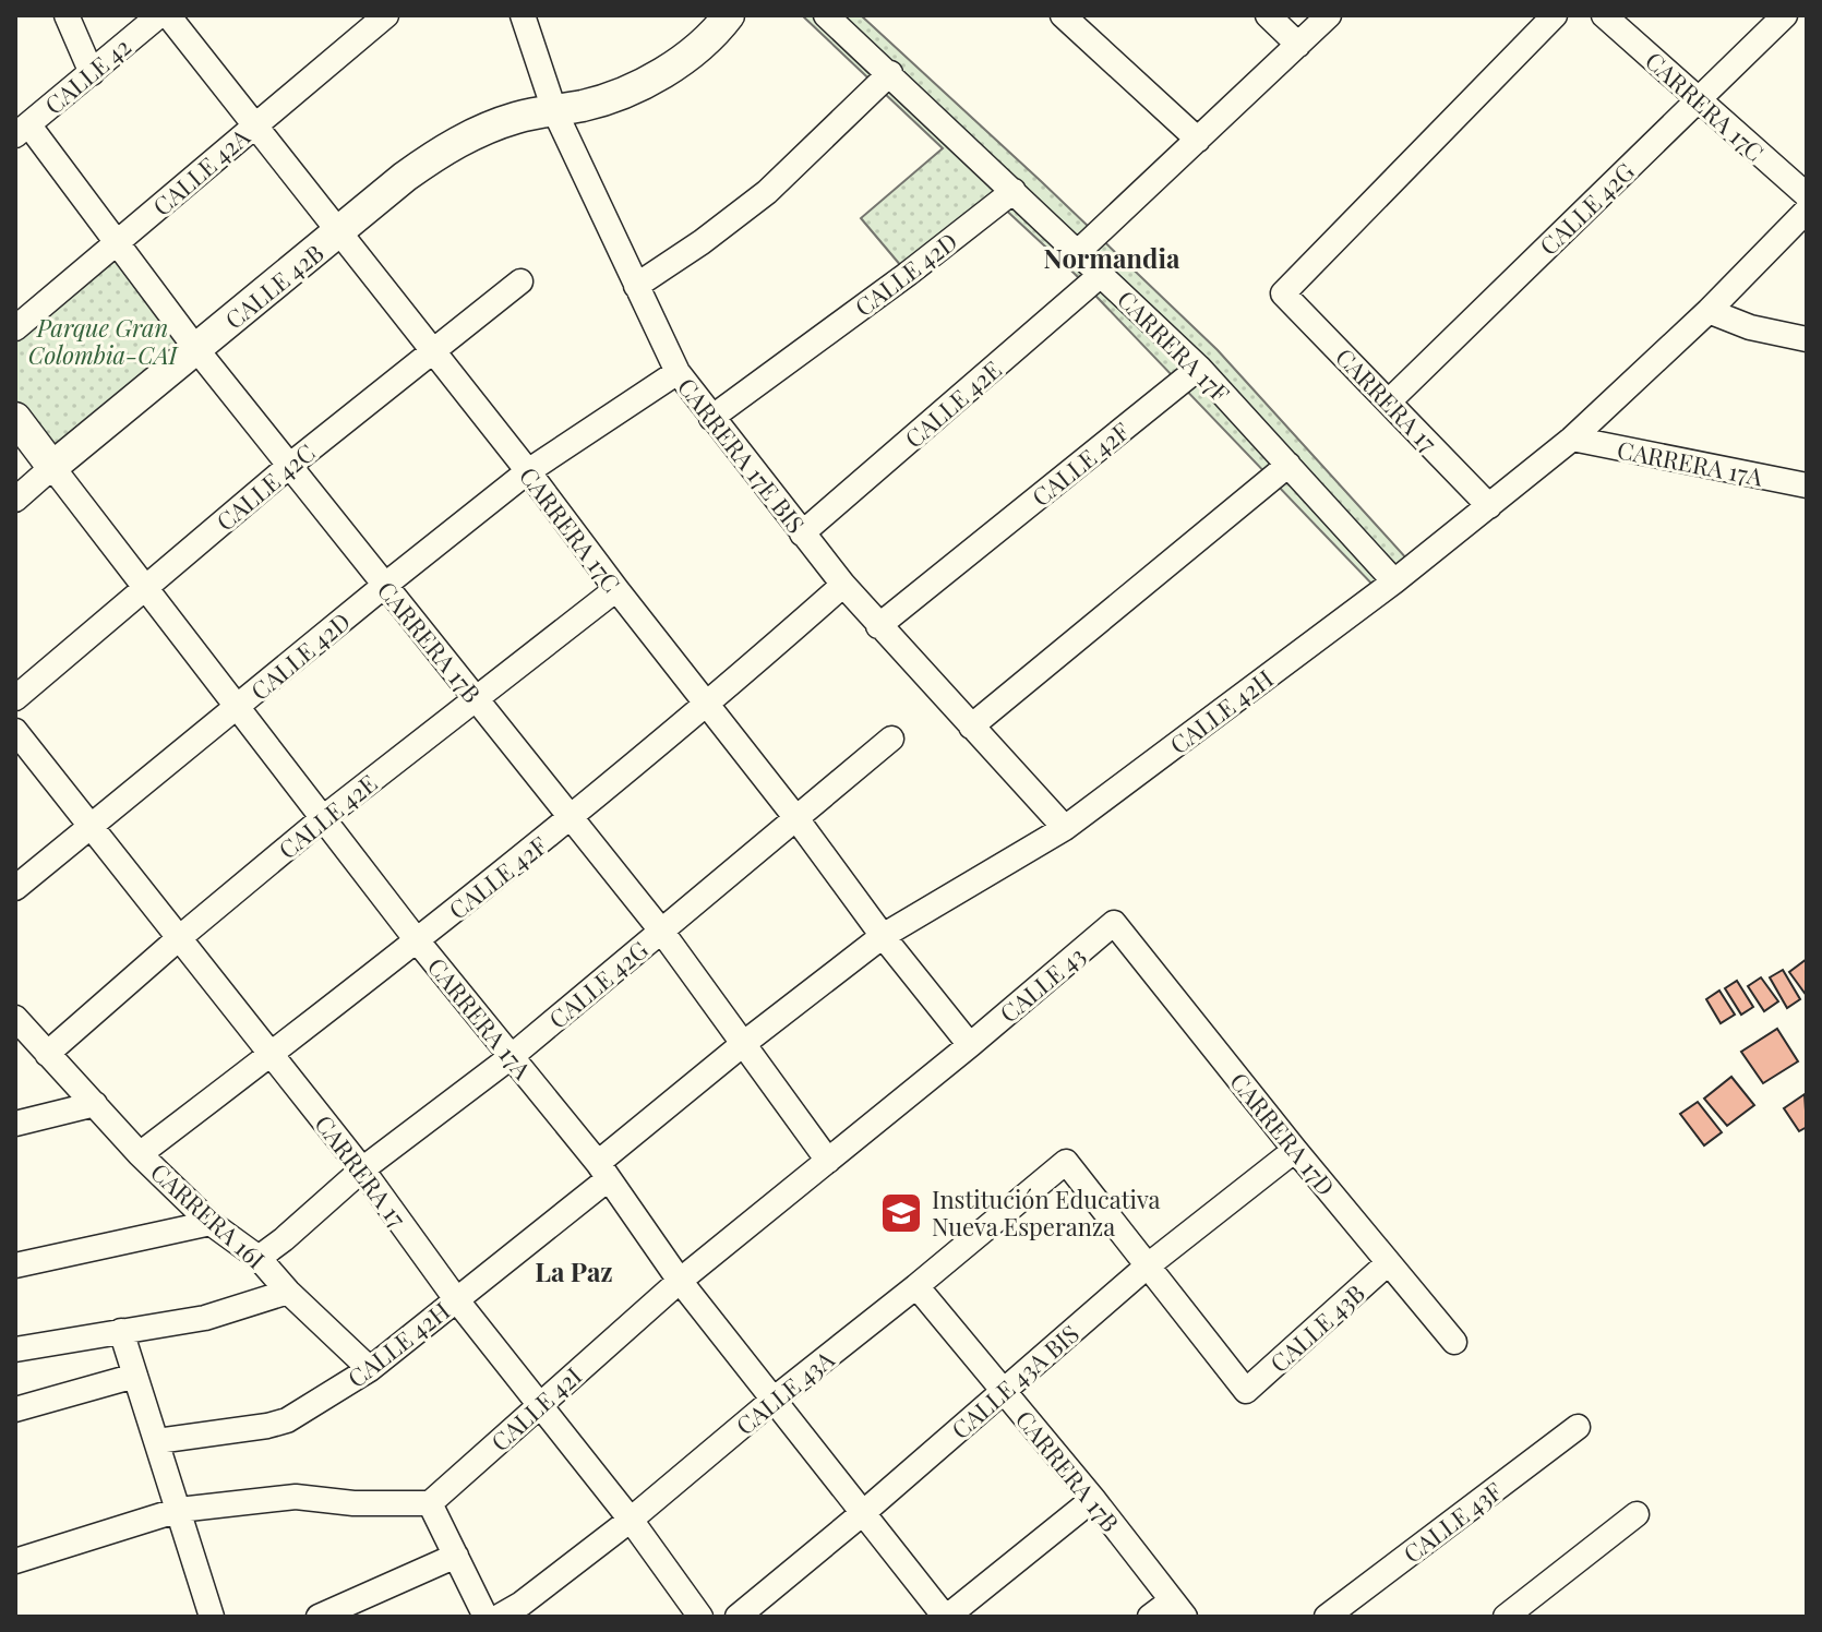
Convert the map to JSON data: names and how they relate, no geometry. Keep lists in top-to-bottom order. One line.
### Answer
{"streets":{"street":["CALLE 42","CARRERA 17C","CALLE 42A","CALLE 42G","CALLE 42D","CALLE 42B","CARRERA 17F","CARRERA 17","CALLE 42E","CARRERA 17E BIS","CARRERA 17A","CALLE 42F","CALLE 42C","CARRERA 17B","CALLE 42H","CALLE 43","CARRERA 17D","CARRERA 16I","CALLE 43B","CALLE 43A BIS","CALLE 43A","CALLE 42I","CALLE 43F"]},"crossings":[["CALLE 42","CARRERA 17B"],["CARRERA 17C","CALLE 42A"],["CARRERA 17C","CALLE 42G"],["CARRERA 17C","CALLE 42D"],["CARRERA 17C","CALLE 42B"],["CARRERA 17C","CALLE 42E"],["CARRERA 17C","CALLE 42F"],["CARRERA 17C","CALLE 42C"],["CARRERA 17C","CALLE 42H"],["CARRERA 17C","CALLE 43"],["CARRERA 17C","CALLE 42I"],["CALLE 42A","CARRERA 17B"],["CALLE 42G","CARRERA 17"],["CALLE 42G","CARRERA 17A"],["CALLE 42G","CARRERA 17B"],["CALLE 42G","CARRERA 16I"],["CALLE 42D","CARRERA 17F"],["CALLE 42D","CARRERA 17"],["CALLE 42D","CARRERA 17E BIS"],["CALLE 42D","CARRERA 17A"],["CALLE 42D","CARRERA 17B"],["CALLE 42B","CARRERA 17E BIS"],["CALLE 42B","CARRERA 17A"],["CALLE 42B","CARRERA 17B"],["CARRERA 17F","CALLE 42E"],["CARRERA 17F","CALLE 42F"],["CARRERA 17F","CALLE 42H"],["CARRERA 17","CALLE 42E"],["CARRERA 17","CALLE 42F"],["CARRERA 17","CALLE 42H"],["CARRERA 17","CALLE 43A"],["CARRERA 17","CALLE 42I"],["CALLE 42E","CARRERA 17E BIS"],["CALLE 42E","CARRERA 17A"],["CALLE 42E","CARRERA 17B"],["CALLE 42E","CARRERA 16I"],["CARRERA 17E BIS","CALLE 42F"],["CARRERA 17E BIS","CALLE 42H"],["CARRERA 17A","CALLE 42F"],["CARRERA 17A","CALLE 42C"],["CARRERA 17A","CALLE 42H"],["CARRERA 17A","CALLE 43A BIS"],["CARRERA 17A","CALLE 43A"],["CARRERA 17A","CALLE 42I"],["CALLE 42F","CARRERA 17B"],["CALLE 42F","CARRERA 16I"],["CALLE 42C","CARRERA 17B"],["CARRERA 17B","CALLE 42H"],["CARRERA 17B","CALLE 43A BIS"],["CARRERA 17B","CALLE 43A"],["CARRERA 17B","CALLE 42I"],["CALLE 42H","CARRERA 16I"],["CALLE 43","CARRERA 17D"],["CALLE 43","CALLE 42I"],["CARRERA 17D","CALLE 43B"],["CARRERA 17D","CALLE 43A BIS"],["CALLE 43B","CALLE 43A BIS"],["CALLE 43B","CALLE 43A"],["CALLE 43A BIS","CALLE 43A"]],"districts":["Normandia","La Paz"],"parks":["Parque Gran Colombia-CAI"],"places":{"school or university":["Institución Educativa Nueva Esperanza"]}}
